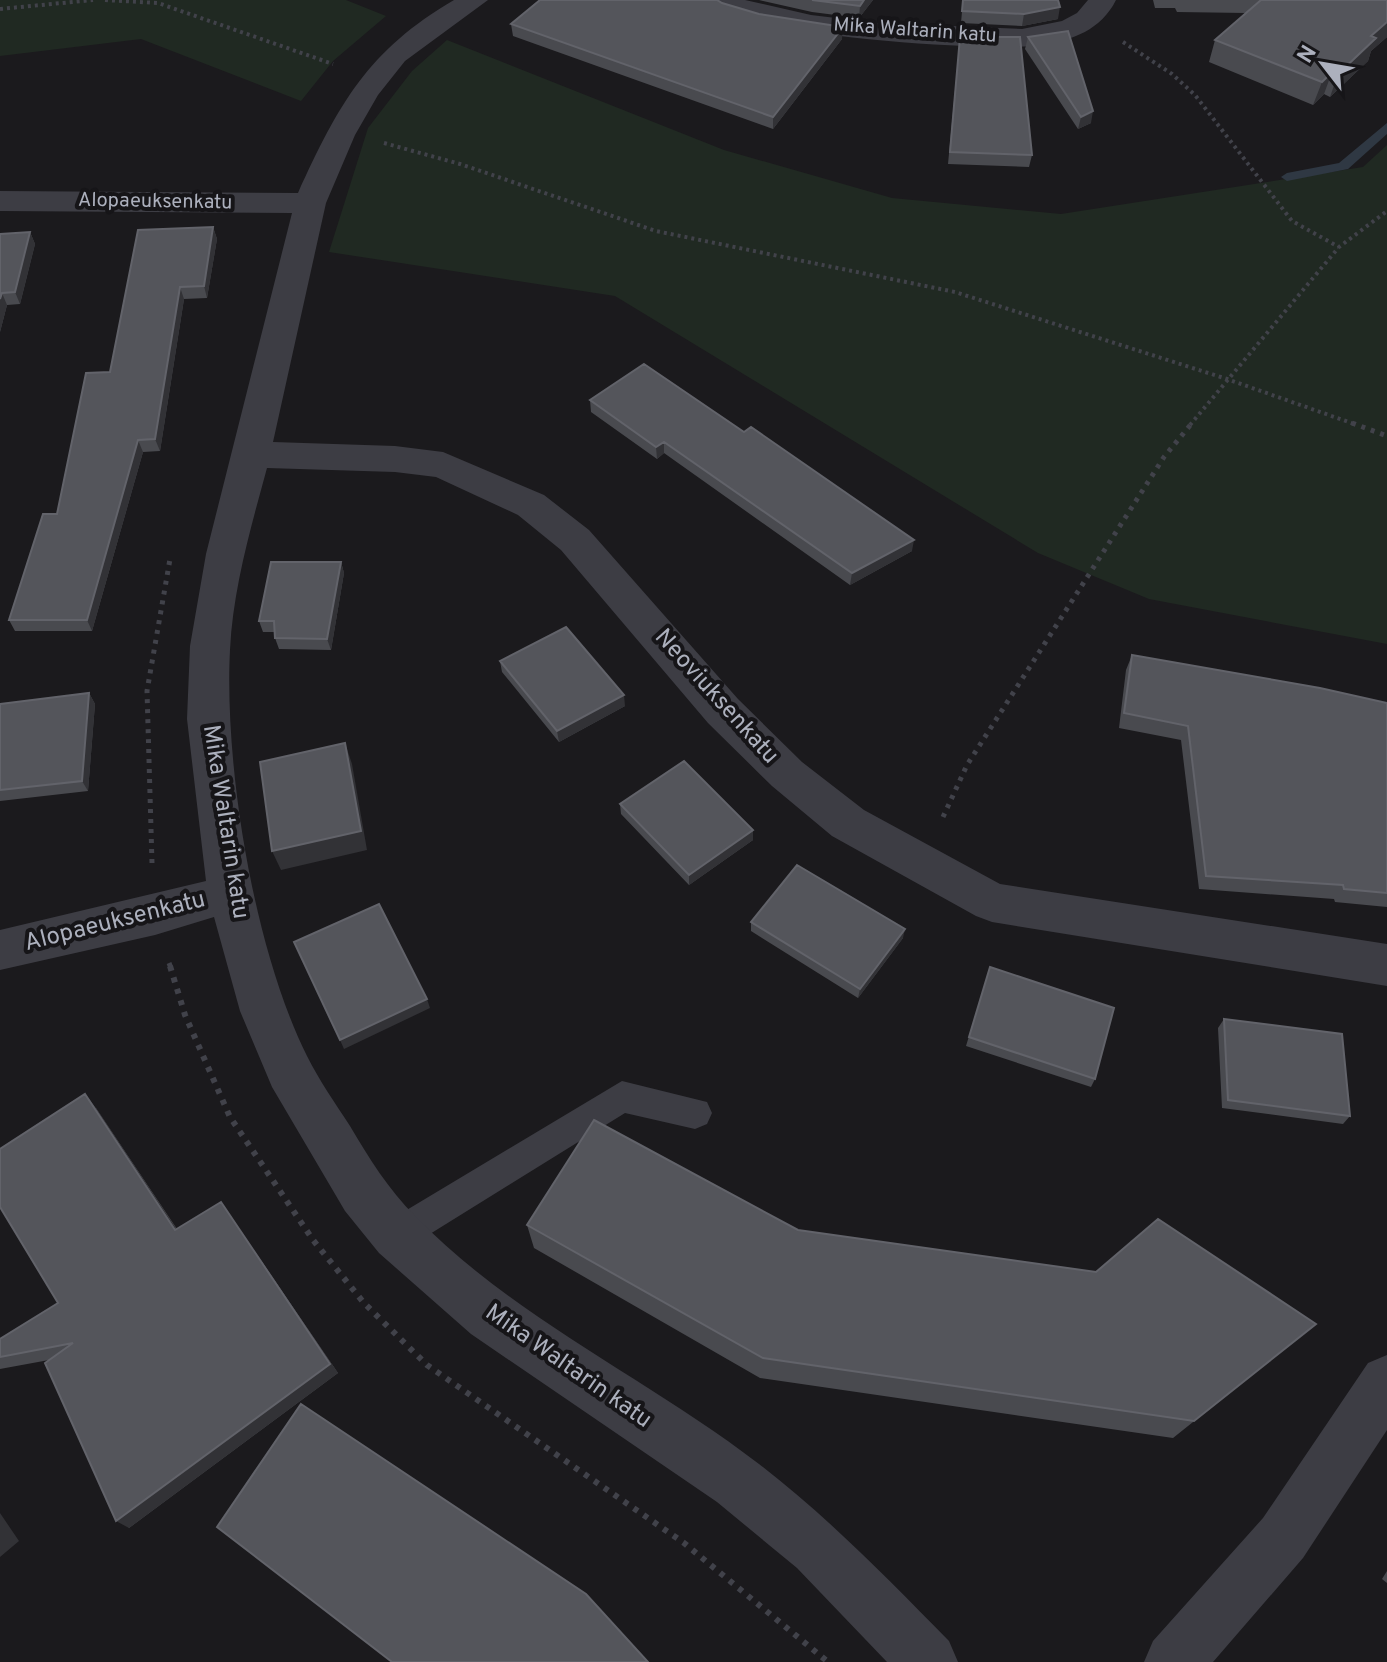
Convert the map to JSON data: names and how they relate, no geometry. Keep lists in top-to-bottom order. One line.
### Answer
{"streets":{"street":["Mika Waltarin katu","Alopaeuksenkatu","Neoviuksenkatu"]},"crossings":[["Mika Waltarin katu","Alopaeuksenkatu"],["Mika Waltarin katu","Neoviuksenkatu"]],"north":"top left"}
